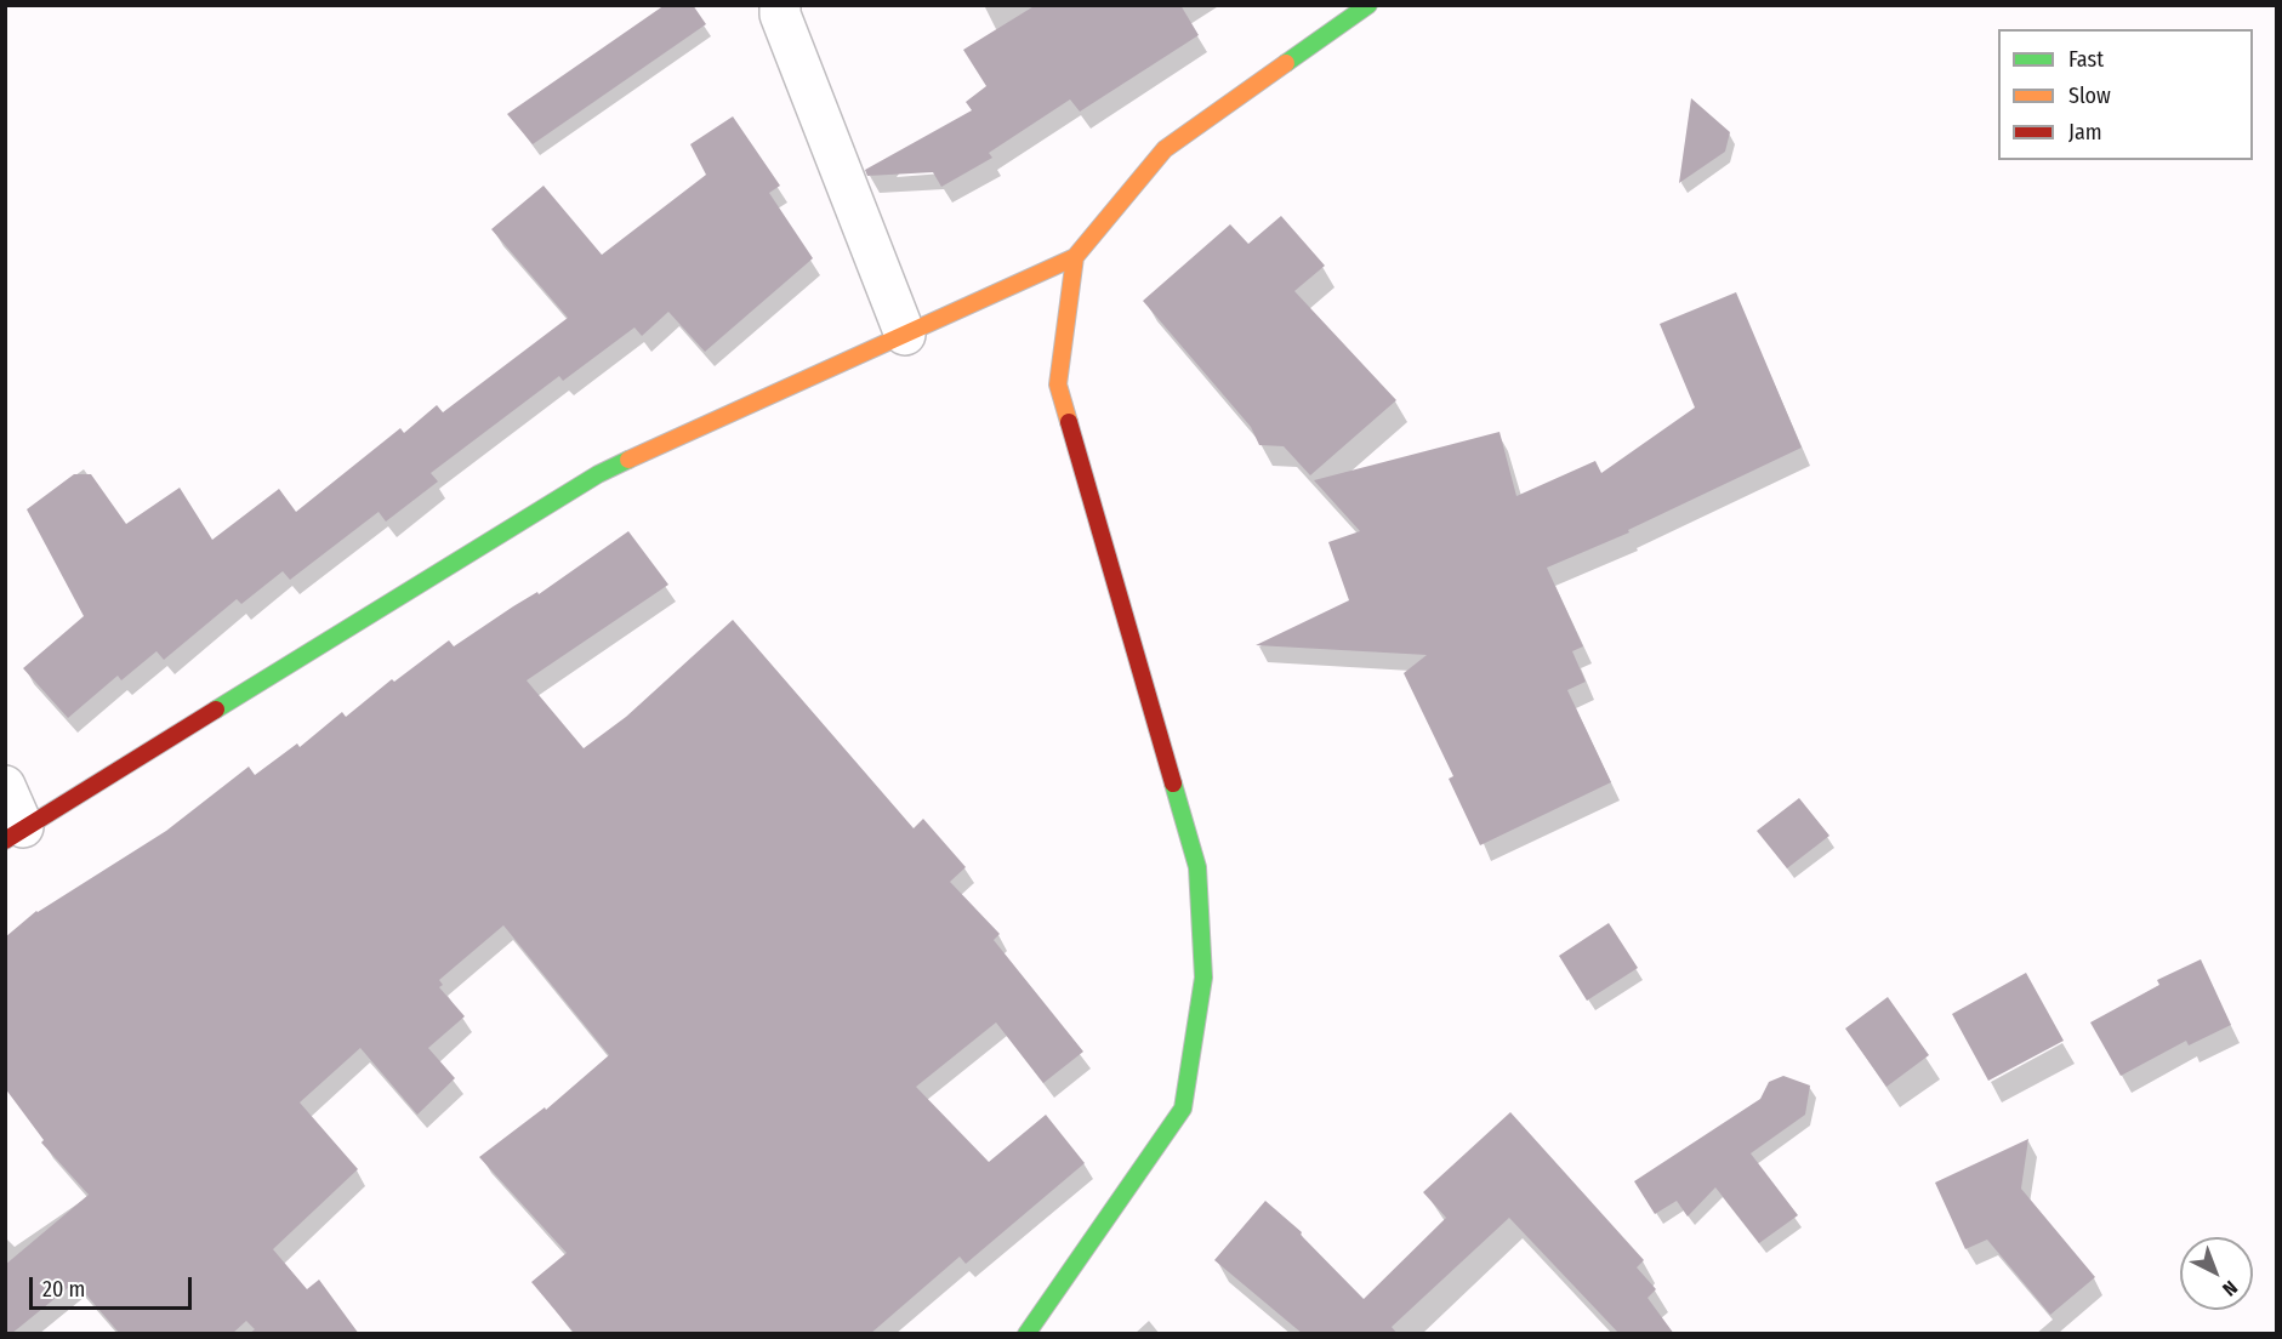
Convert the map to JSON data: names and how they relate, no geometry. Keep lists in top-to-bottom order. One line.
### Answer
{"legend":["Fast","Slow","Jam"],"scale_bar":"20 m","north":"bottom right"}
